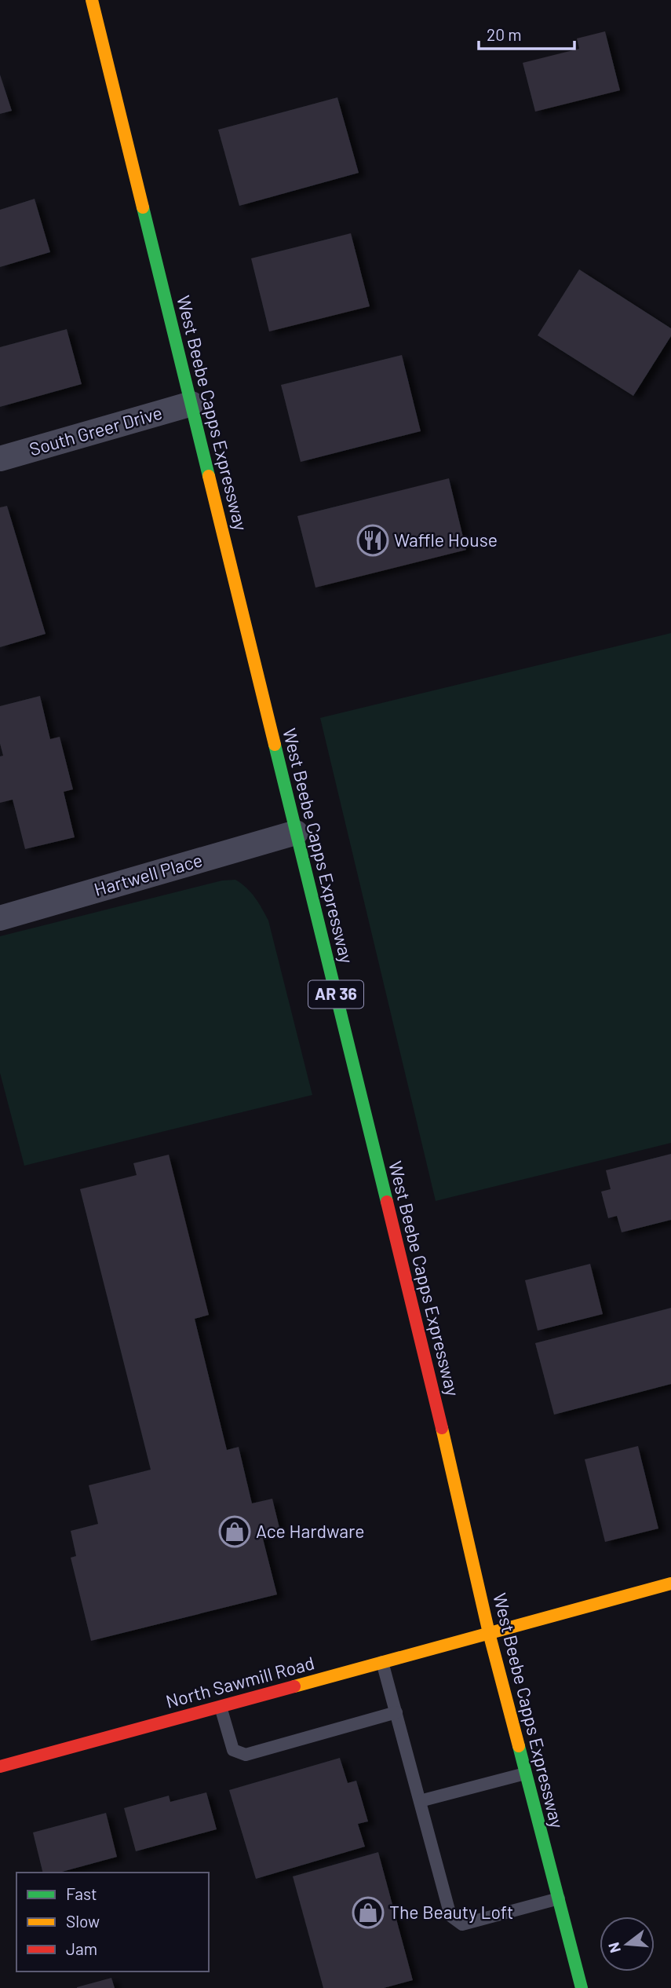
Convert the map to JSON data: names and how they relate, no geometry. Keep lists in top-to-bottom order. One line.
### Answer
{"streets":{"main road":["West Beebe Capps Expressway","AR 36","North Sawmill Road"],"street":["South Greer Drive","Hartwell Place"]},"crossings":[["West Beebe Capps Expressway","South Greer Drive"],["West Beebe Capps Expressway","Hartwell Place"],["West Beebe Capps Expressway","North Sawmill Road"]],"places":{"restaurant":["Waffle House"],"shop":["Ace Hardware","The Beauty Loft"]},"legend":["Fast","Slow","Jam"],"scale_bar":"20 m","north":"left"}
